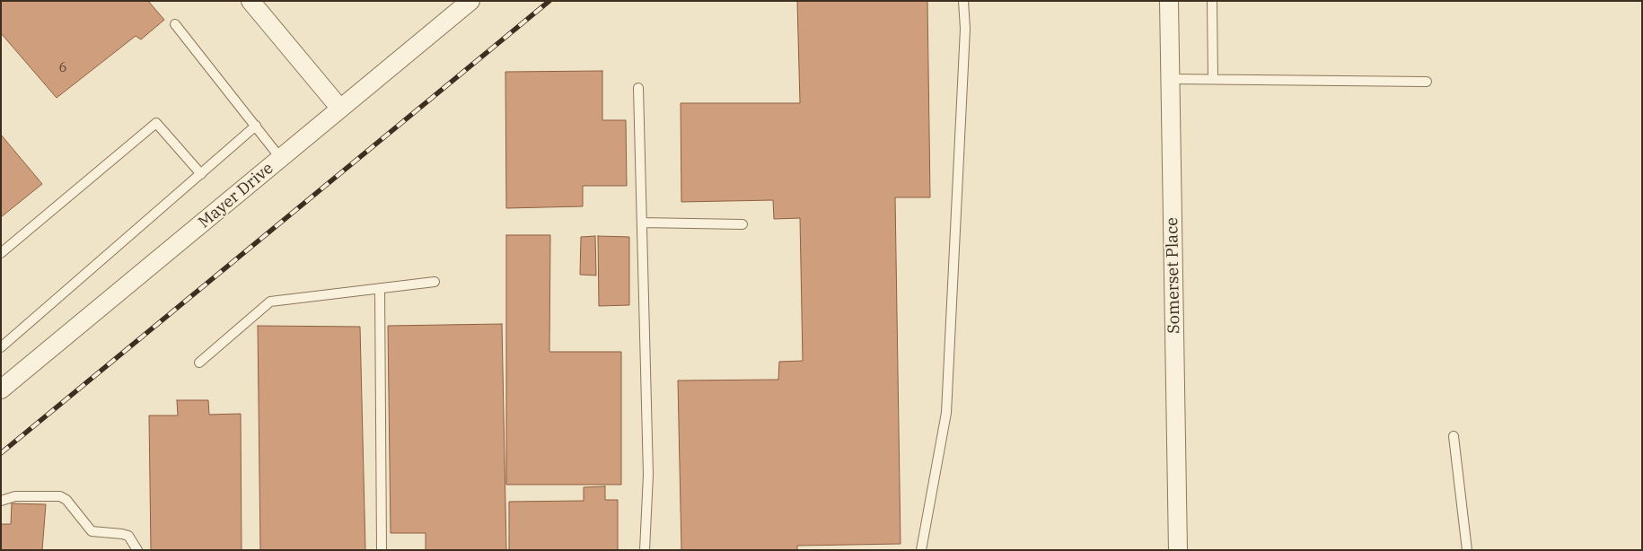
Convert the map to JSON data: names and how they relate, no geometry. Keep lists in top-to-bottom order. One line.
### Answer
{"streets":{"street":["Mayer Drive","Somerset Place"]},"house_numbers":["6"]}
